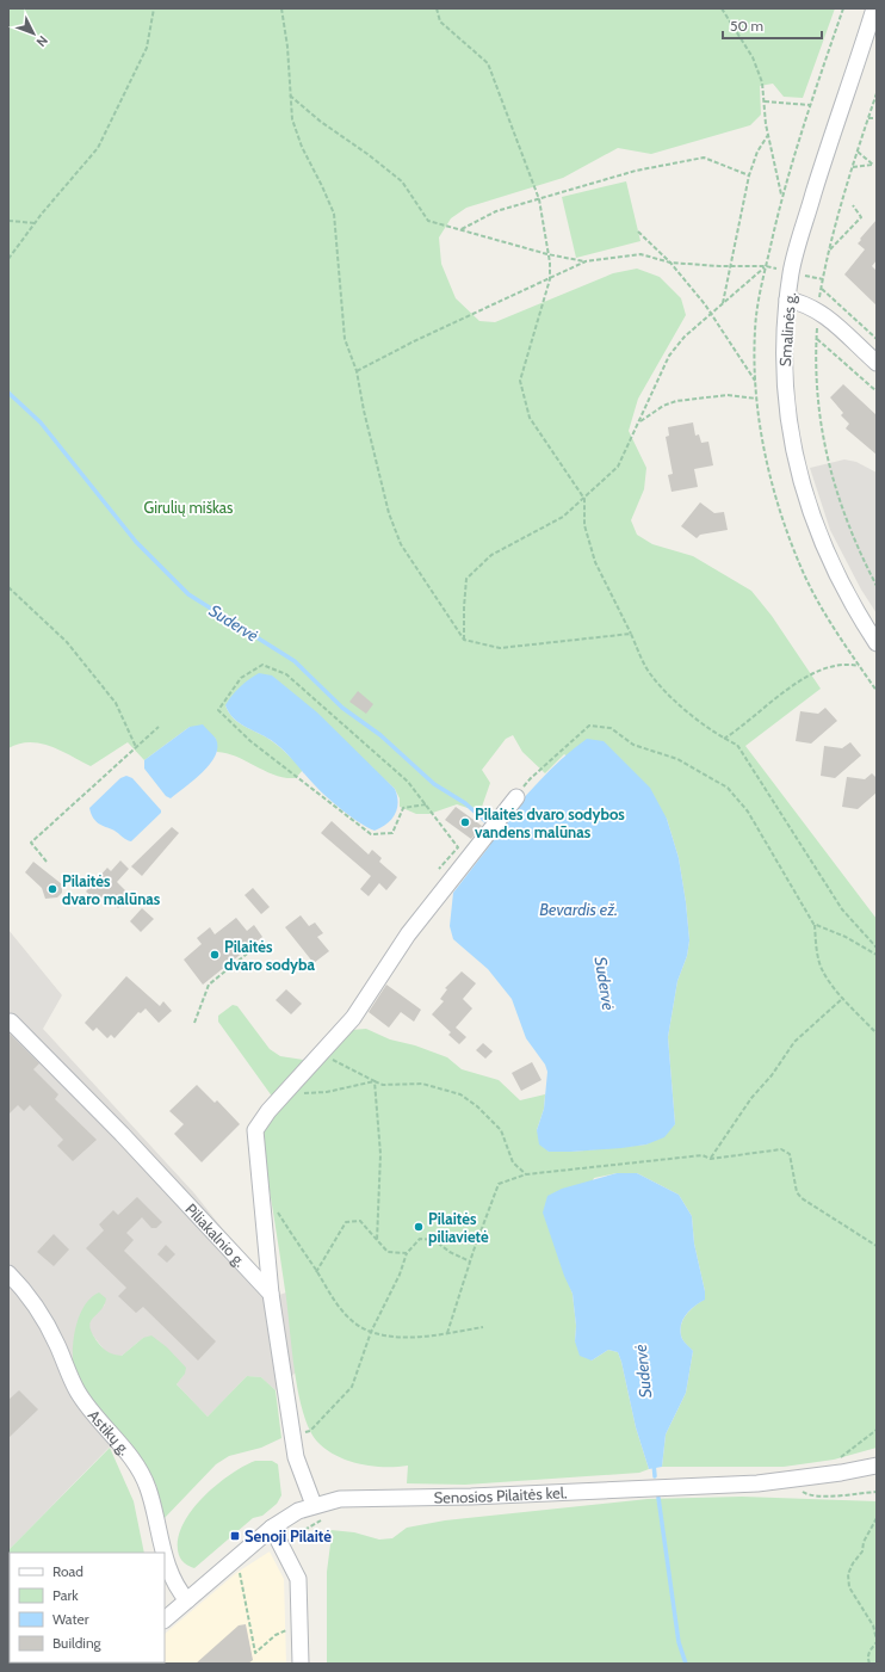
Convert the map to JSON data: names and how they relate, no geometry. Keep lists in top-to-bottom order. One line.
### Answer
{"streets":{"street":["Smalinės g.","Piliakalnio g.","Astikų g.","Senosios Pilaitės kel."]},"crossings":[["Astikų g.","Senosios Pilaitės kel."]],"water":["Sudervė","Bevardis ež."],"parks":["Girulių miškas"],"places":{"other":["Pilaitės dvaro sodybos vandens malūnas","Pilaitės dvaro malūnas","Pilaitės dvaro sodyba","Pilaitės piliavietė"],"transit":["Senoji Pilaitė"]},"legend":["Road","Park","Water","Building"],"scale_bar":"50 m","north":"bottom right"}
